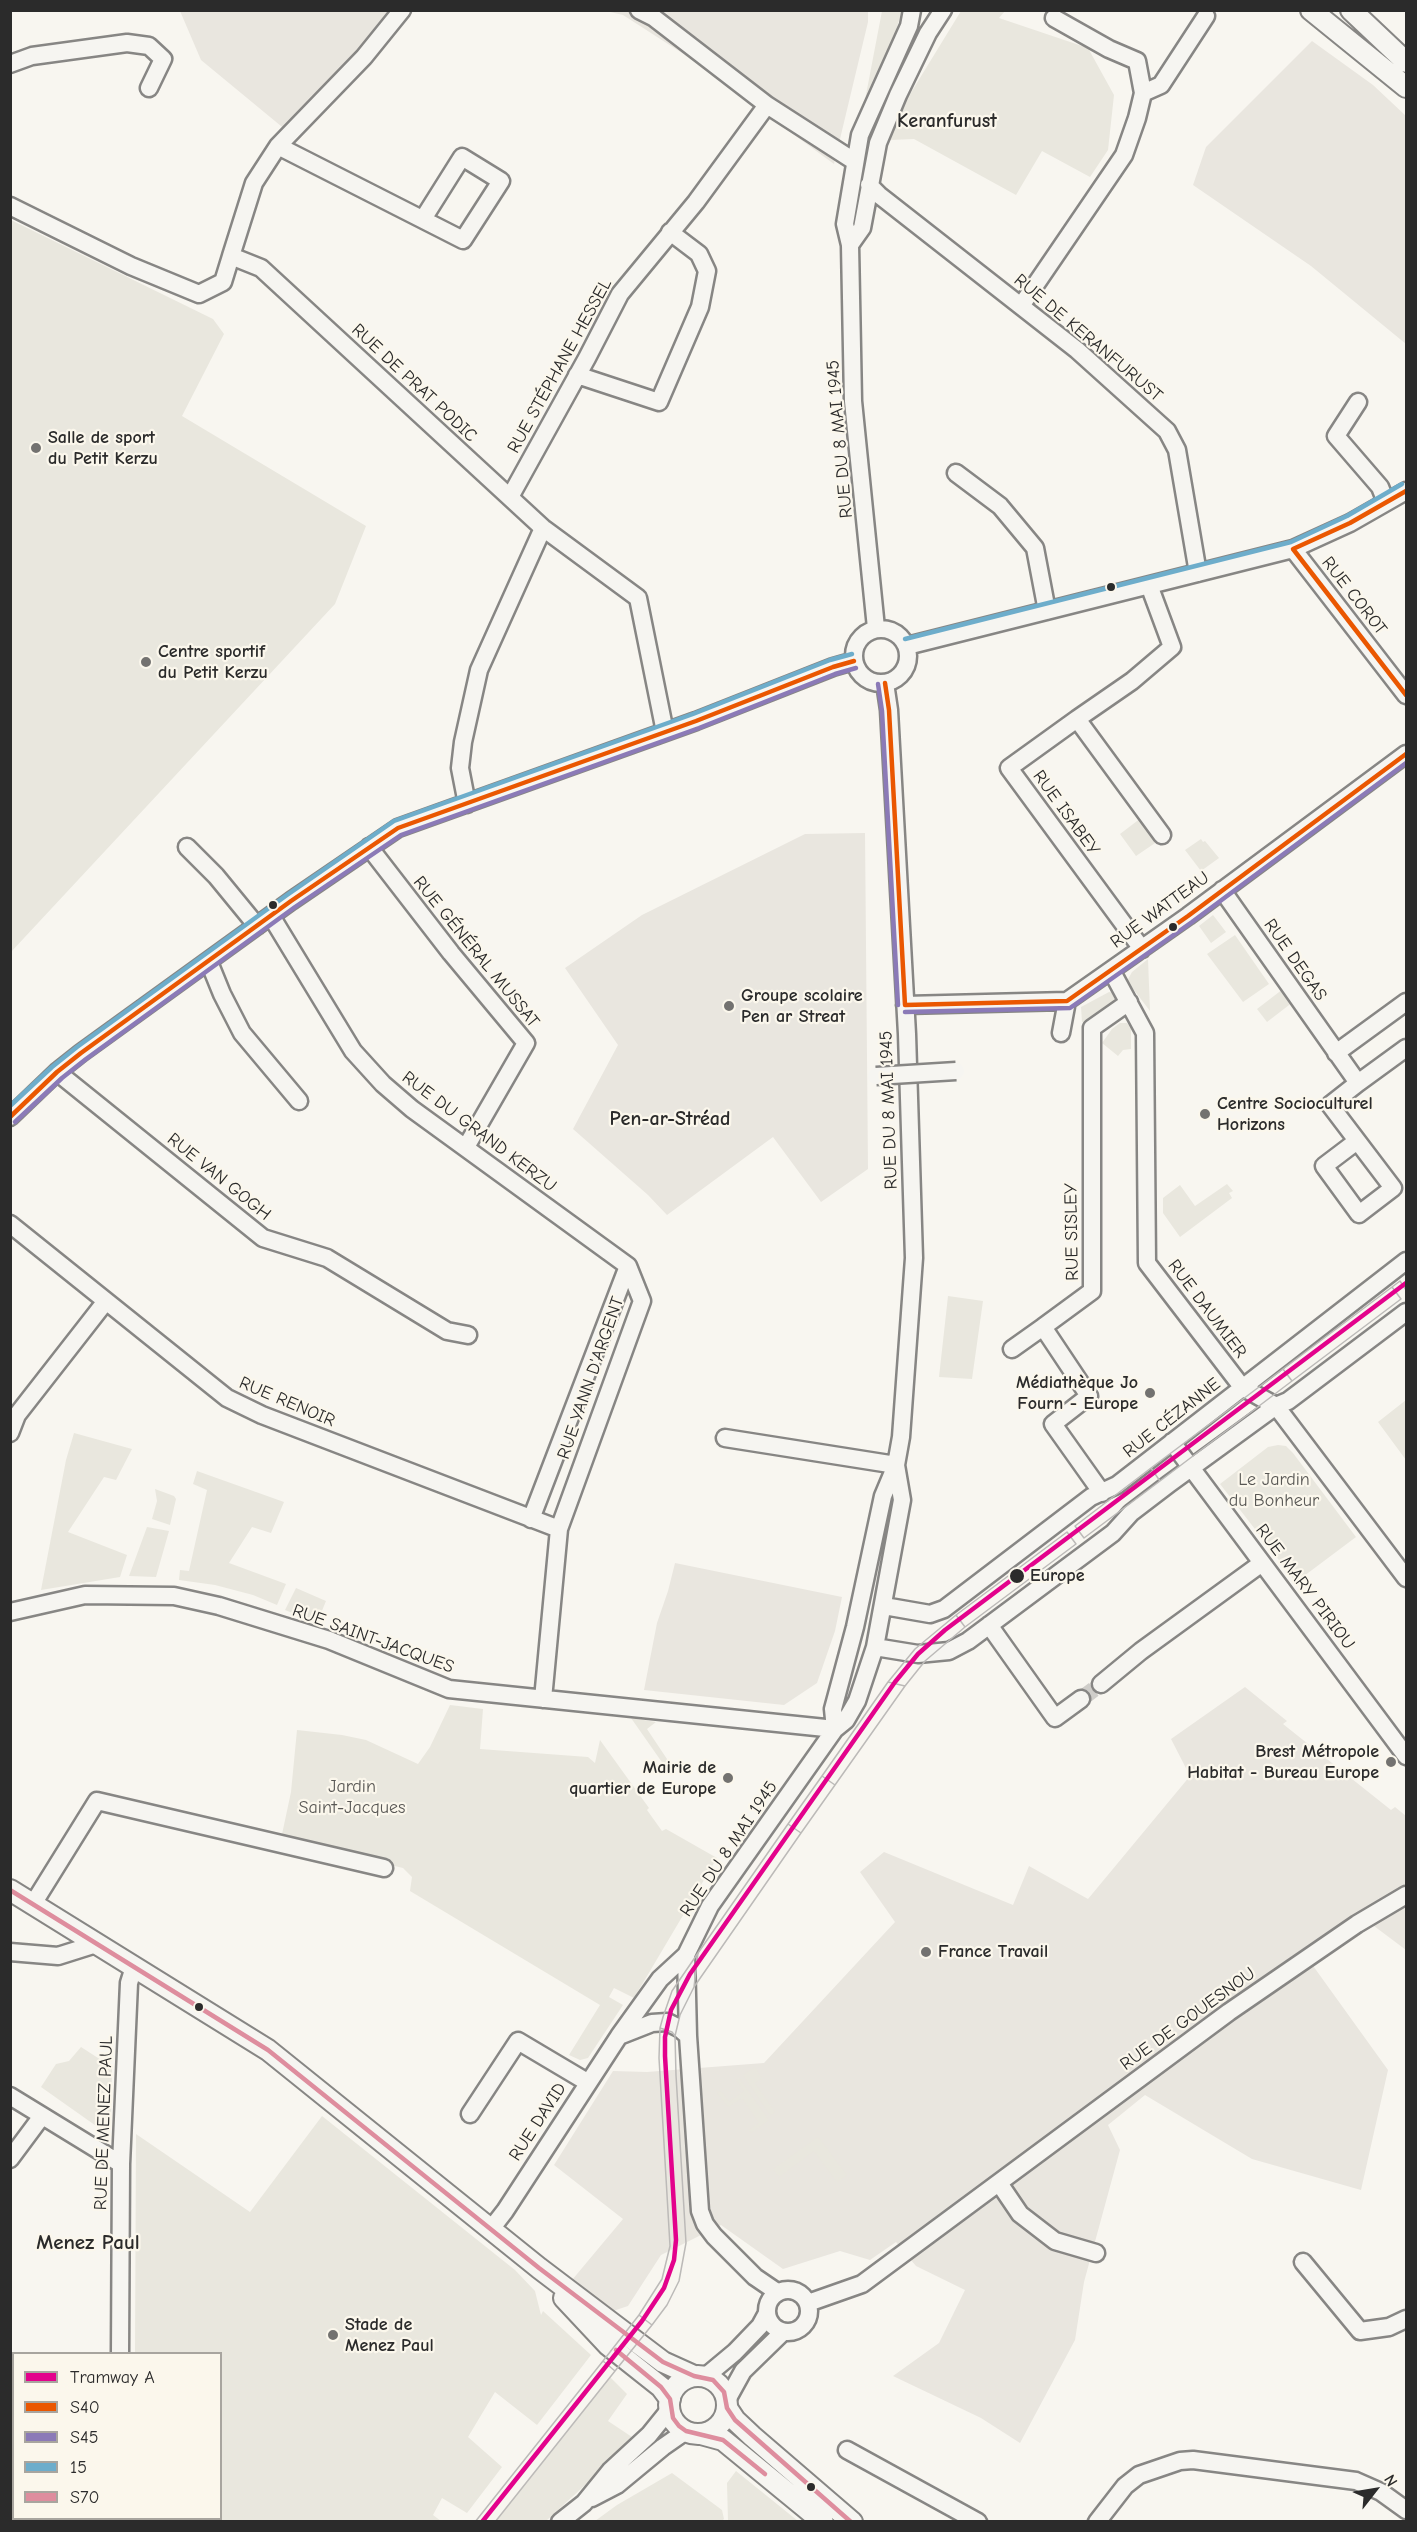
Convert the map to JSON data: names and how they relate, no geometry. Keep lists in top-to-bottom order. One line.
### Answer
{"streets":{"street":["RUE DE KERANFURUST","RUE STÉPHANE HESSEL","RUE DE PRAT PODIC","RUE DU 8 MAI 1945","RUE COROT","RUE ISABEY","RUE WATTEAU","RUE GÉNÉRAL MUSSAT","RUE DEGAS","RUE DU GRAND KERZU","RUE VAN GOGH","RUE SISLEY","RUE DAUMIER","RUE YANN D'ARGENT","RUE RENOIR","RUE CÉZANNE","RUE MARY PIRIOU","RUE SAINT-JACQUES","RUE DE GOUESNOU","RUE DAVID","RUE DE MENEZ PAUL"]},"crossings":[["RUE DE KERANFURUST","RUE DU 8 MAI 1945"],["RUE STÉPHANE HESSEL","RUE DE PRAT PODIC"],["RUE DU 8 MAI 1945","RUE CÉZANNE"],["RUE DU 8 MAI 1945","RUE SAINT-JACQUES"],["RUE DU 8 MAI 1945","RUE DE GOUESNOU"],["RUE DU 8 MAI 1945","RUE DAVID"],["RUE ISABEY","RUE WATTEAU"],["RUE WATTEAU","RUE DEGAS"],["RUE WATTEAU","RUE DAUMIER"],["RUE GÉNÉRAL MUSSAT","RUE DU GRAND KERZU"],["RUE DU GRAND KERZU","RUE YANN D'ARGENT"],["RUE SISLEY","RUE DAUMIER"],["RUE DAUMIER","RUE CÉZANNE"],["RUE YANN D'ARGENT","RUE RENOIR"],["RUE YANN D'ARGENT","RUE SAINT-JACQUES"],["RUE CÉZANNE","RUE MARY PIRIOU"]],"districts":["Keranfurust","Pen-ar-Stréad","Menez Paul"],"parks":["Le Jardin du Bonheur","Jardin Saint-Jacques"],"places":["Salle de sport du Petit Kerzu","Centre sportif du Petit Kerzu","Groupe scolaire Pen ar Streat","Centre Socioculturel Horizons","Médiathèque Jo Fourn - Europe","Europe","Brest Métropole Habitat - Bureau Europe","Mairie de quartier de Europe","France Travail","Stade de Menez Paul"],"lines":["transit line 15","transit line S40","transit line S45","tram line A","transit line S70"],"legend":["Tramway A","S40","S45","15","S70"],"north":"top right"}
